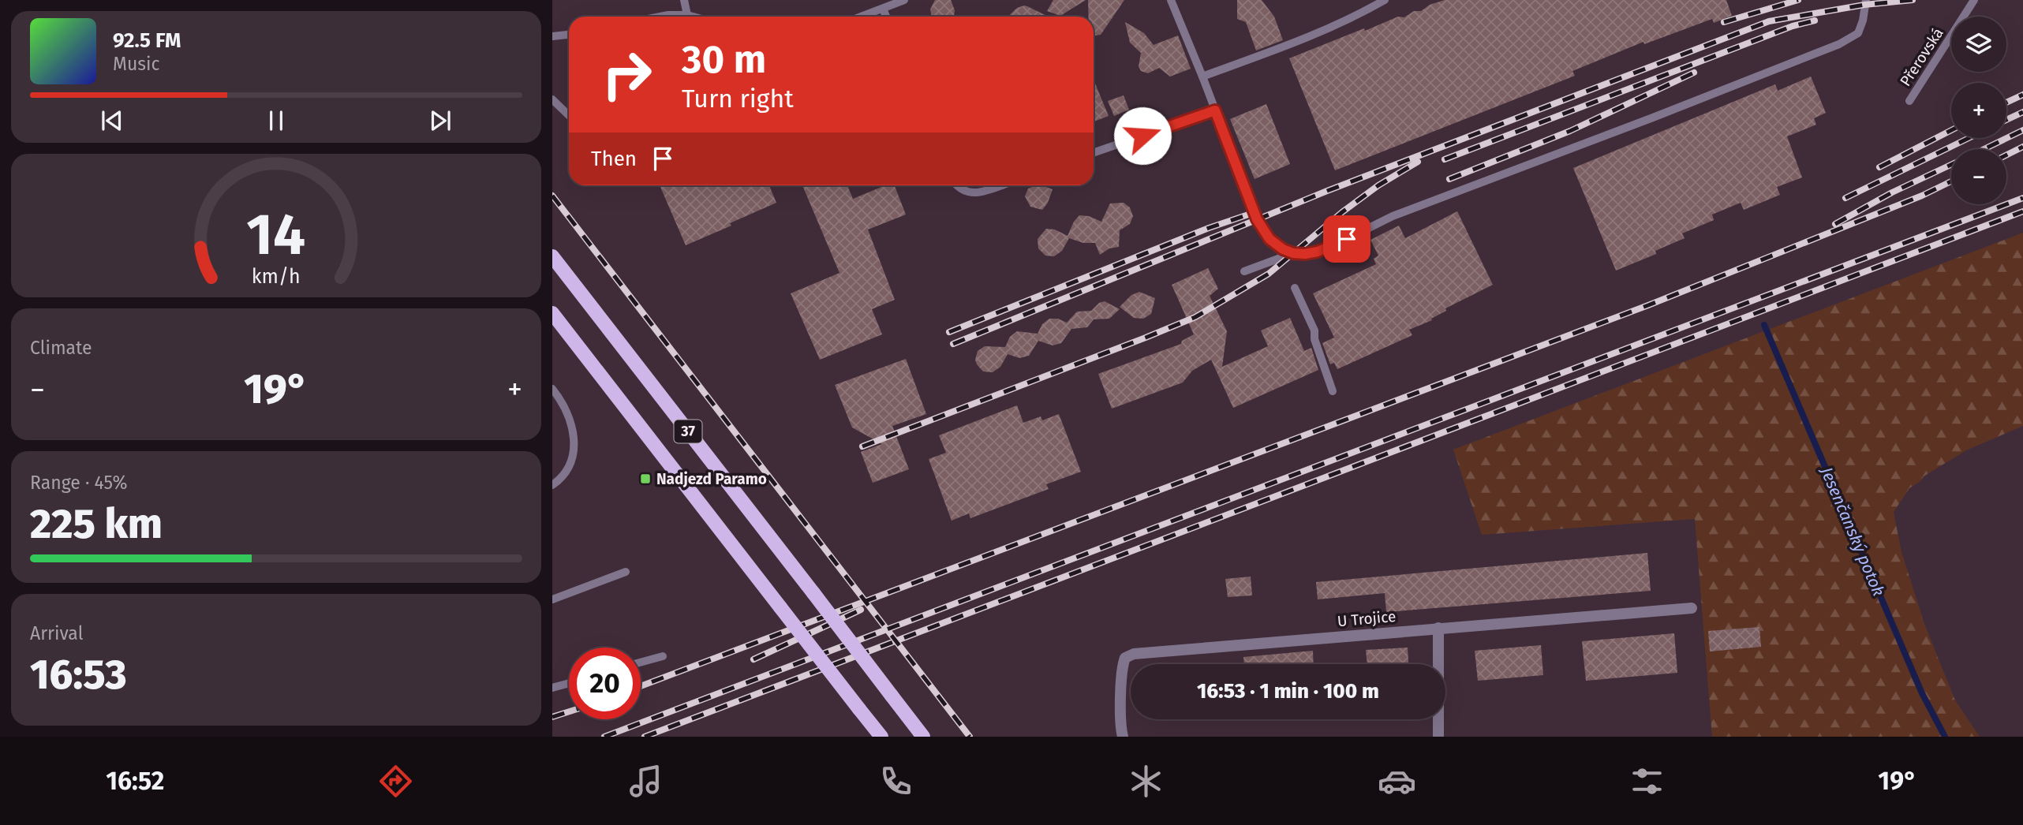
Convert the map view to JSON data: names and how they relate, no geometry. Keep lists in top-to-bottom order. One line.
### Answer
{"streets":{"main road":["37"],"street":["U Trojice"],"lane":["Přerovská"]},"water":["Jesenčanský potok"],"places":{"transit":["Nadjezd Paramo"]},"page":{"map_buttons":["+","−"],"turn":["30 m","Turn right"],"song":["92.5 FM","Music"],"then":"Then","tile":["Climate",["Range · 45%","225 km"],["Arrival","16:53"]],"heat":["−","19°","+"],"limit":"20","trip":"16:53 · 1 min · 100 m","tabs":["16:52","19°"],"gauge":["14","km/h"]}}
